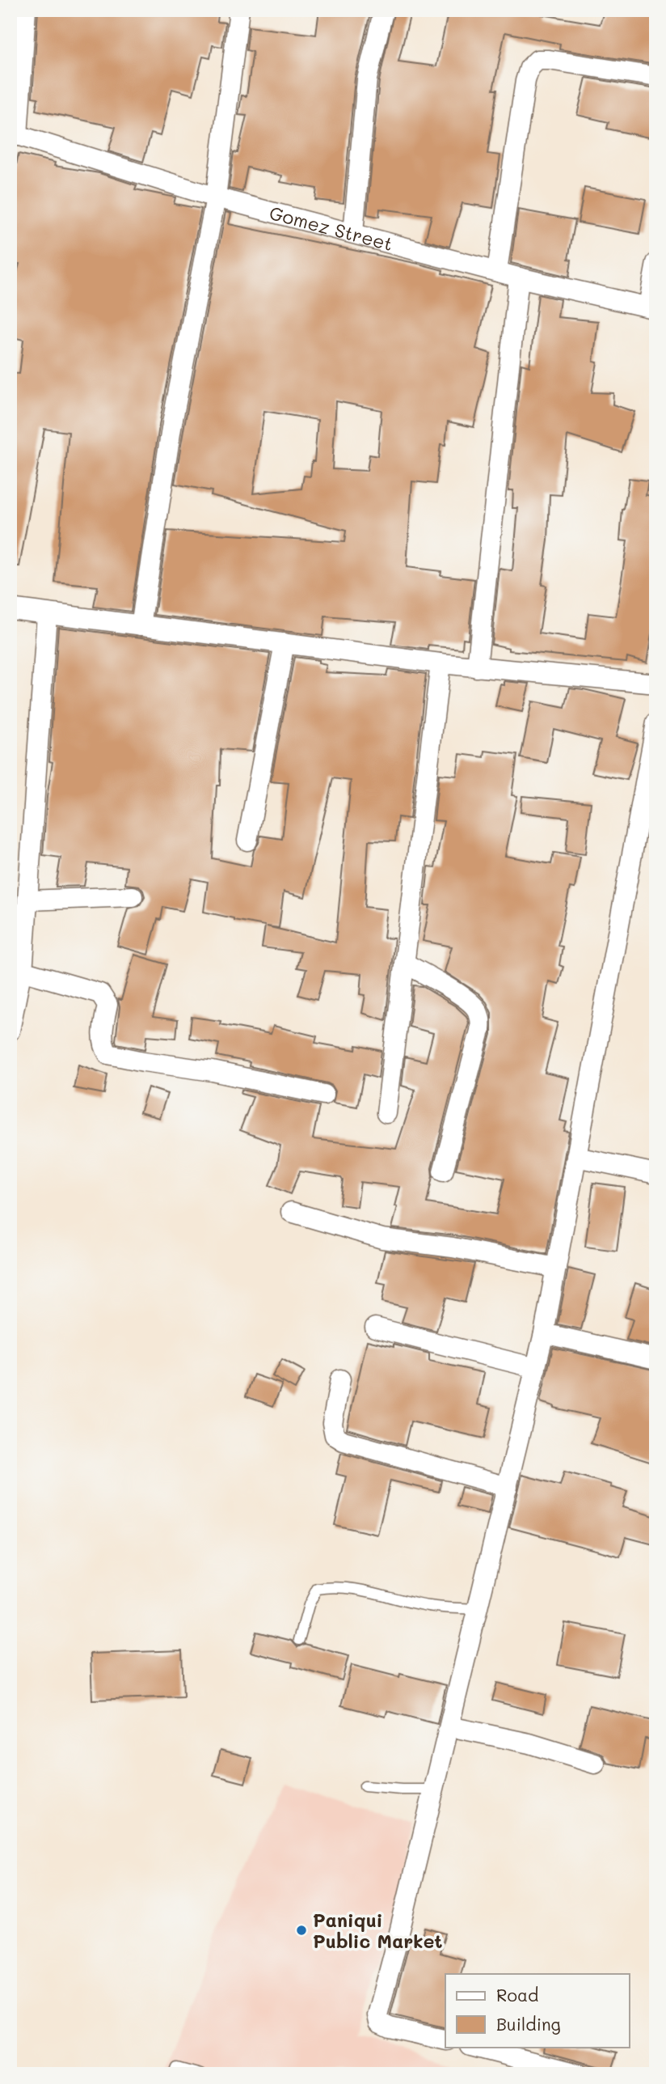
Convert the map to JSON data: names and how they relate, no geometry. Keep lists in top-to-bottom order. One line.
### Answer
{"streets":{"street":["Gomez Street"]},"places":["Paniqui Public Market"],"legend":["Road","Building"]}
